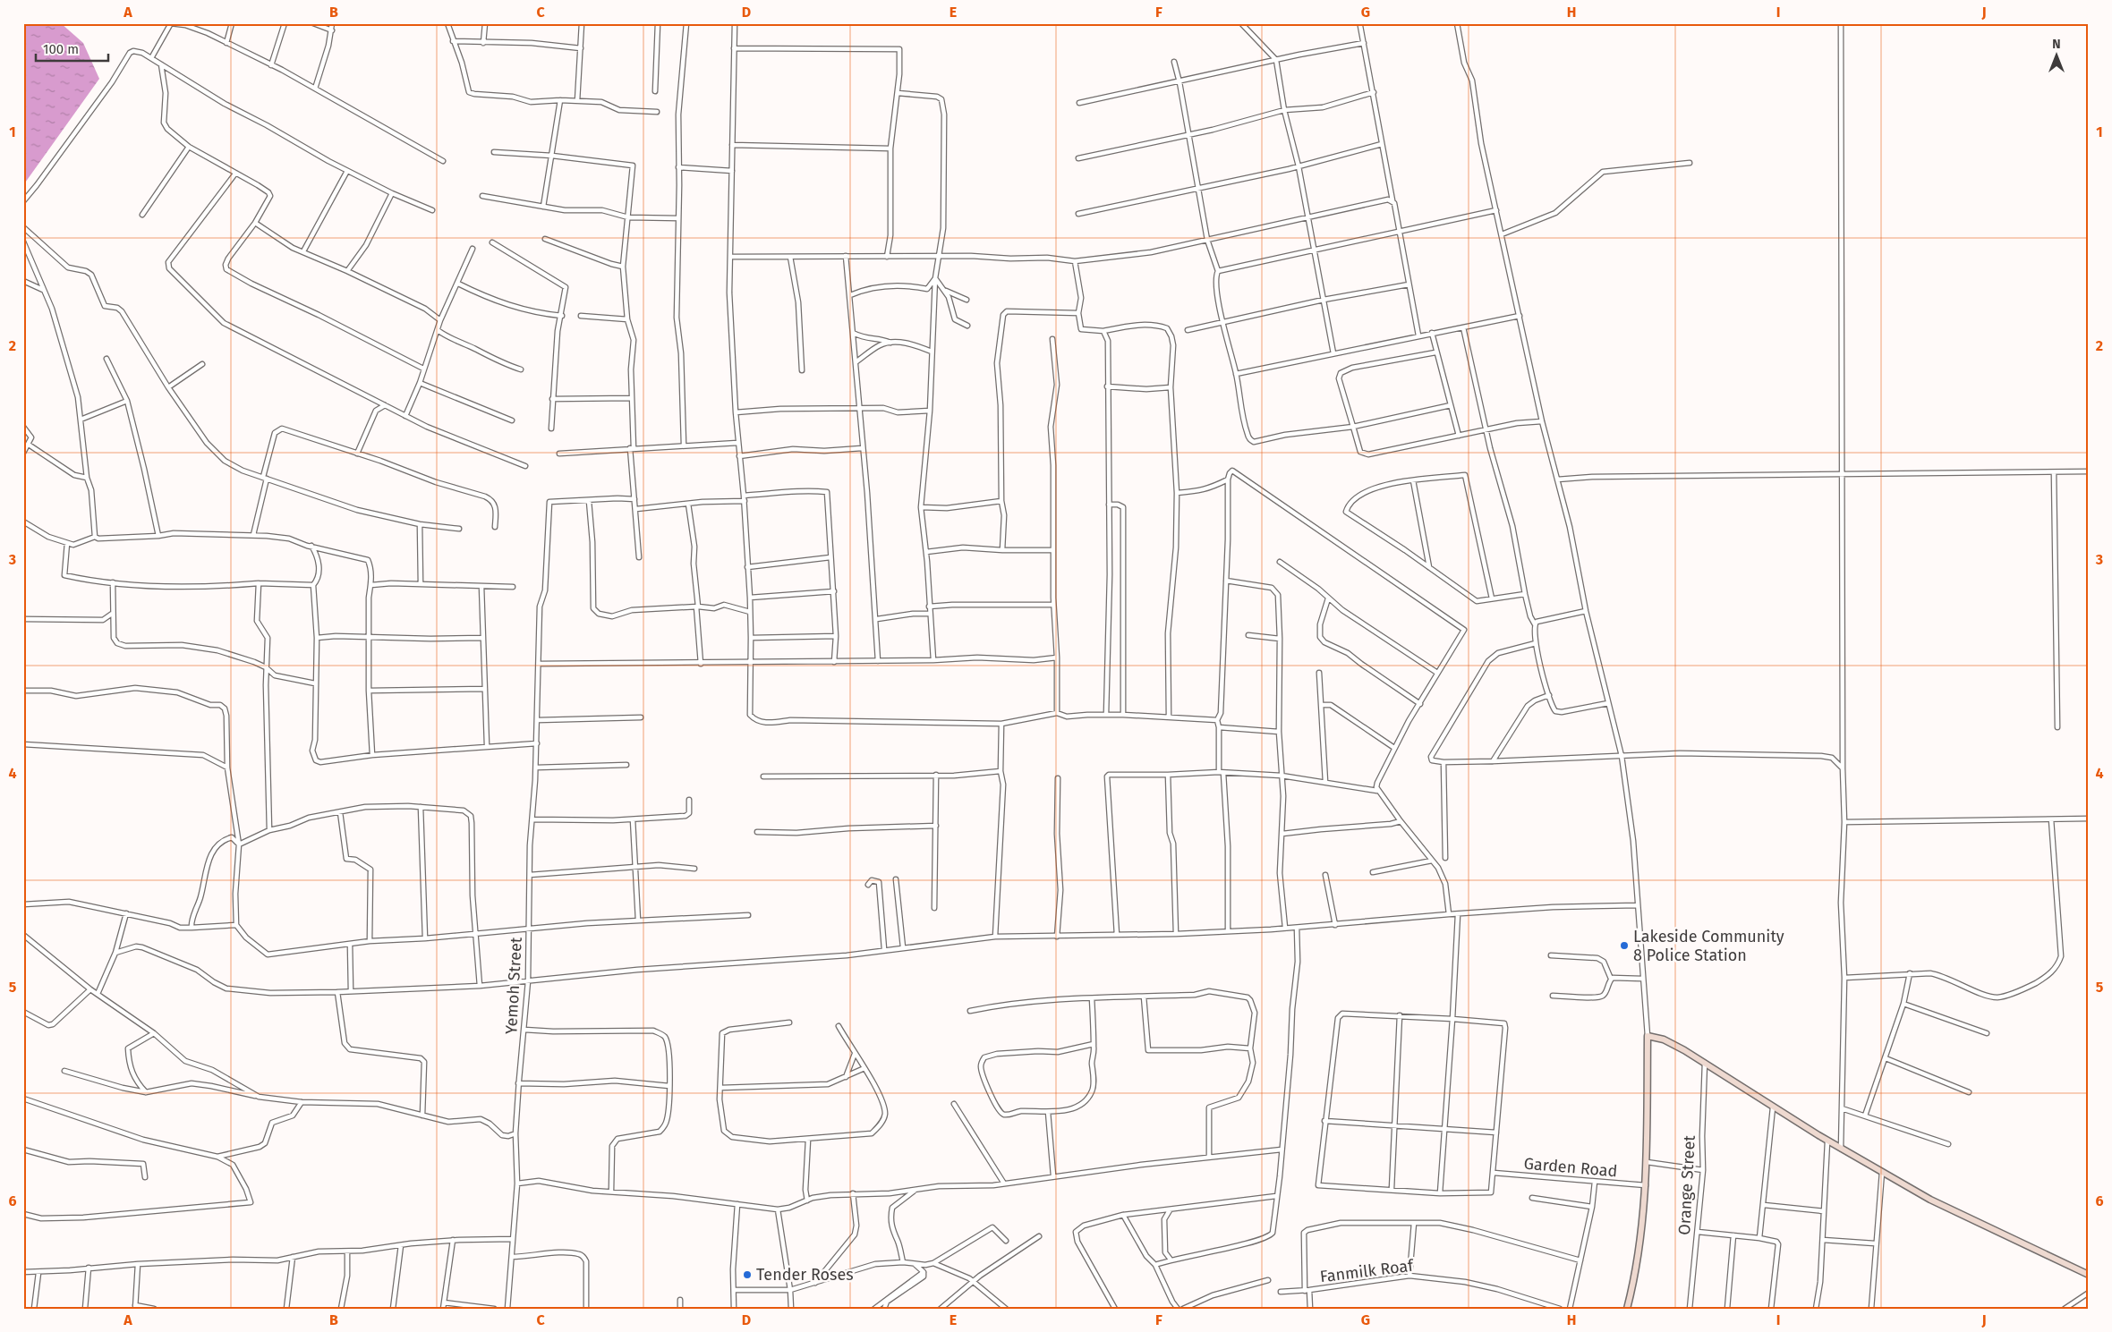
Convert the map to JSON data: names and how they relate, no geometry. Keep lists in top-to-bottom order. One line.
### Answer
{"streets":{"street":["Yemoh Street","Garden Road","Orange Street","Fanmilk Roaf"]},"places":["Lakeside Community 8 Police Station","Tender Roses"],"scale_bar":"100 m","north":"top","grid":{"columns":["A","B","C","D","E","F","G","H","I","J"],"rows":["1","2","3","4","5","6"]}}
